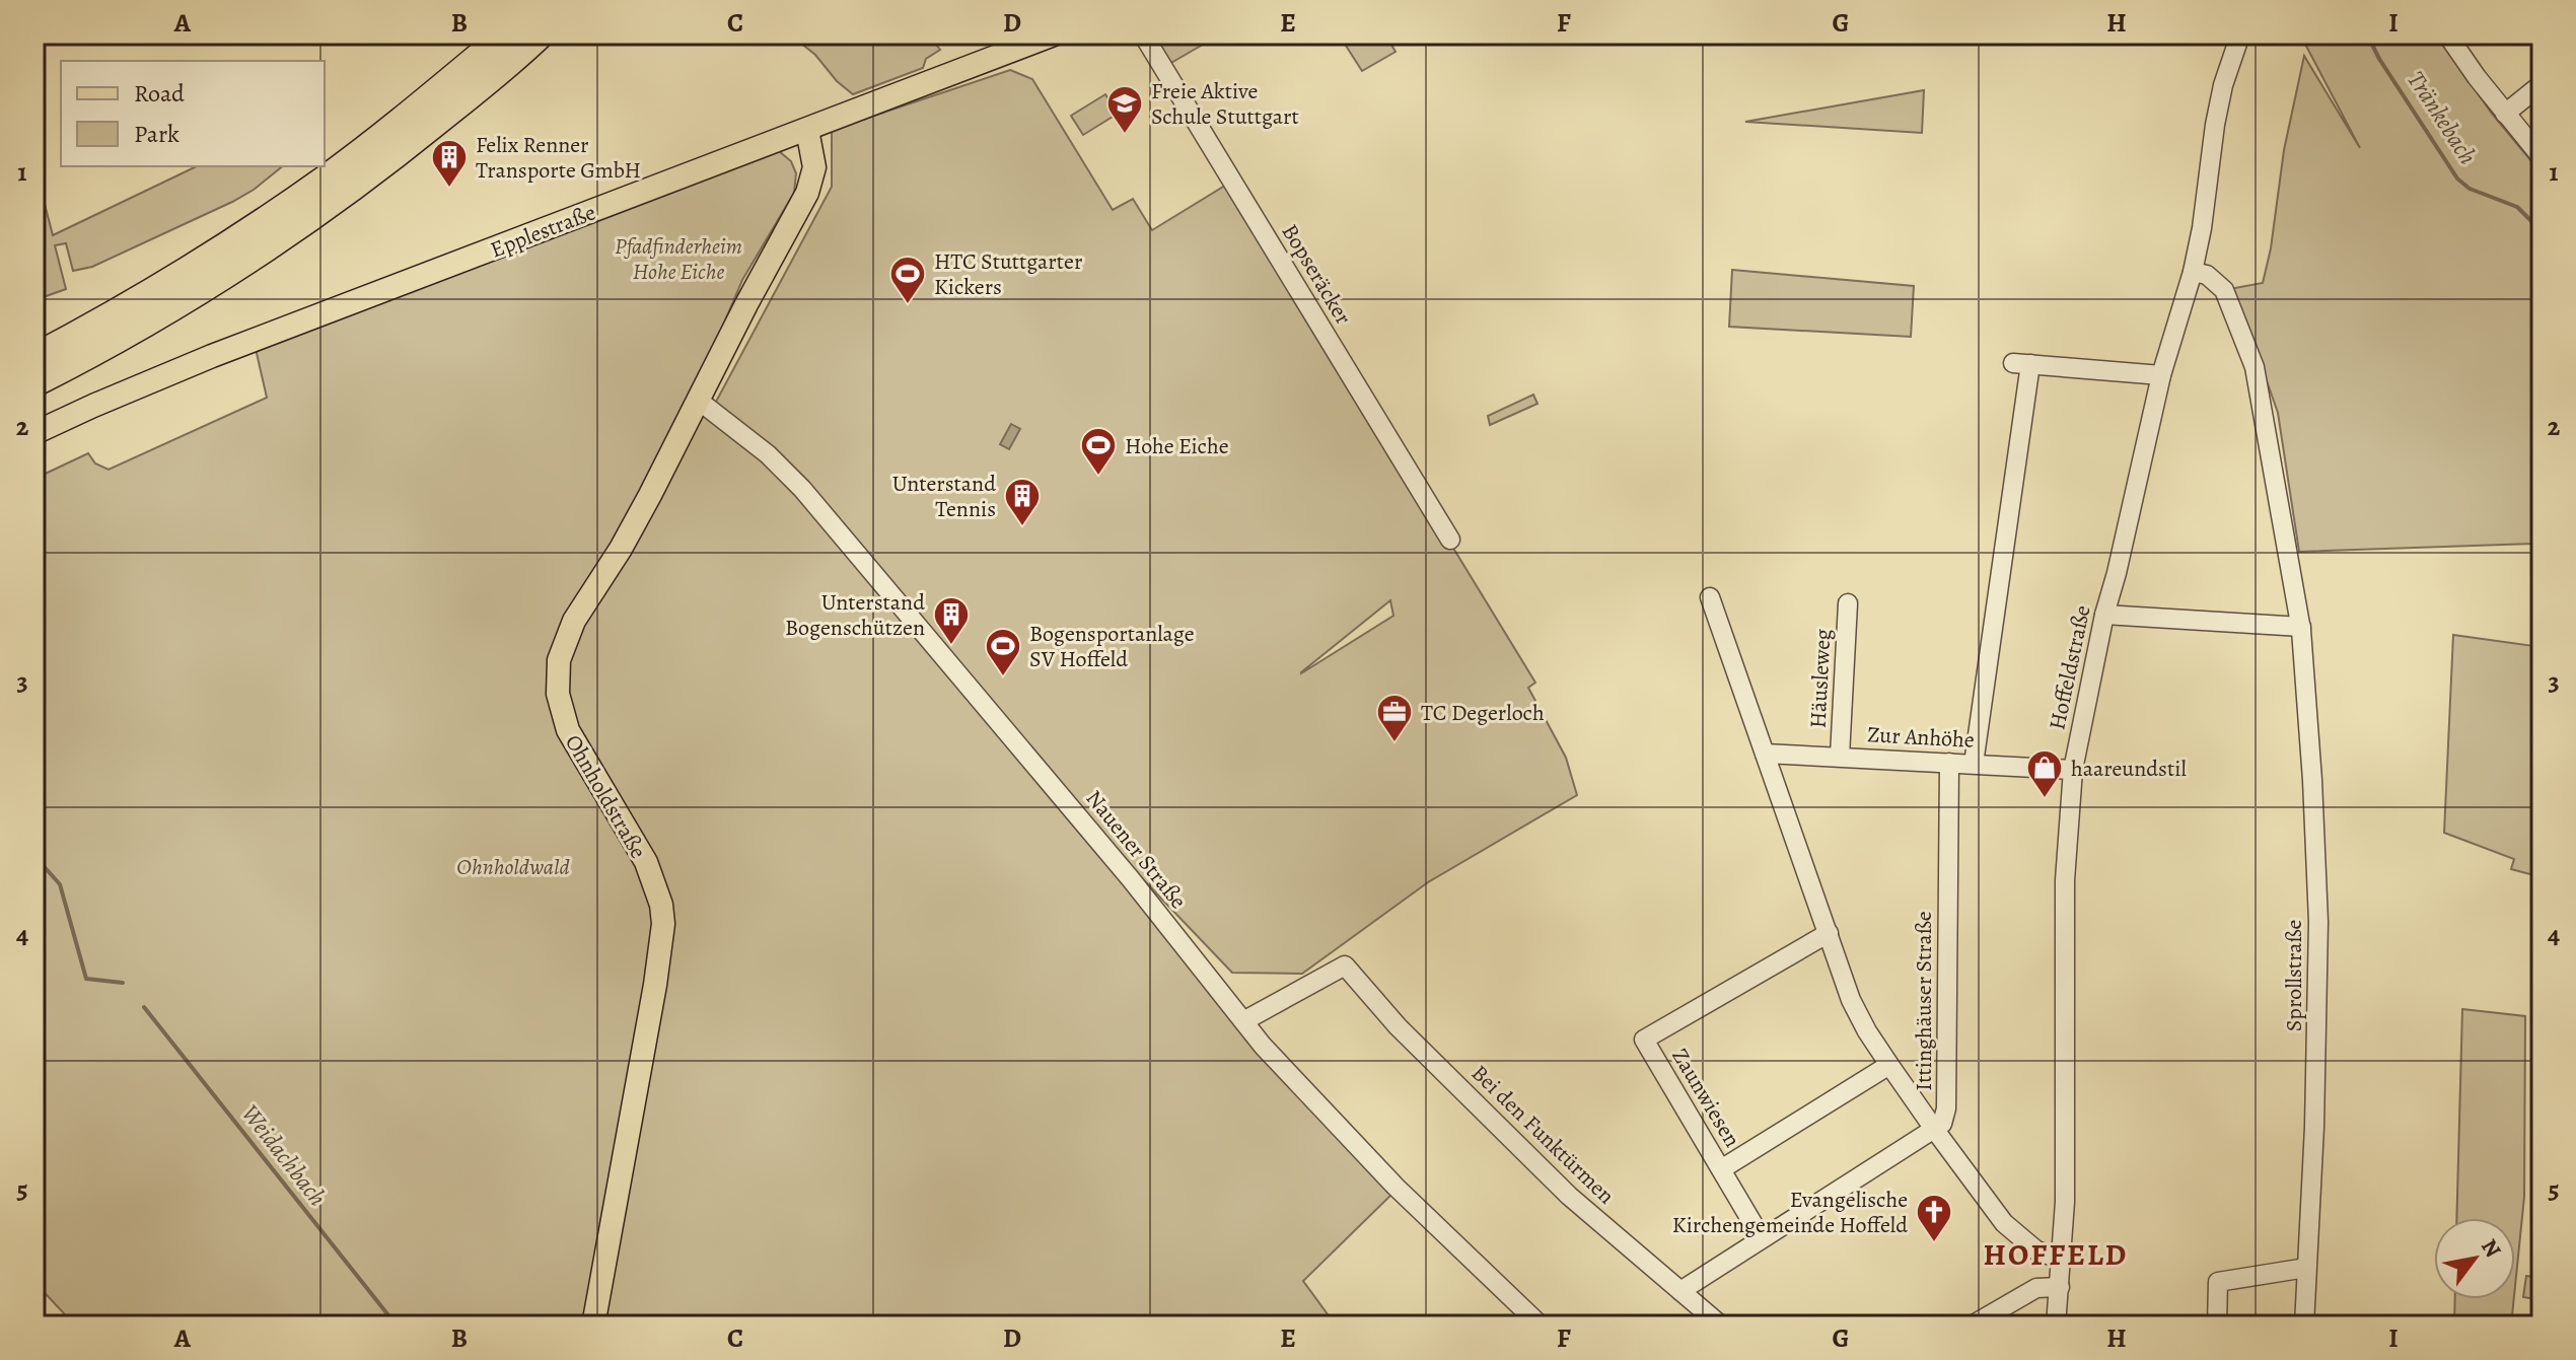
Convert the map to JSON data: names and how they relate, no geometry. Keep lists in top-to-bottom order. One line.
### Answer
{"streets":{"main road":["Epplestraße","Ohnholdstraße"],"street":["Bopseräcker","Hoffeldstraße","Häusleweg","Zur Anhöhe","Nauener Straße","Sprollstraße","Ittinghäuser Straße","Zaunwiesen","Bei den Funktürmen"]},"crossings":[["Epplestraße","Ohnholdstraße"],["Hoffeldstraße","Zur Anhöhe"],["Hoffeldstraße","Sprollstraße"],["Häusleweg","Zur Anhöhe"],["Zur Anhöhe","Ittinghäuser Straße"],["Ohnholdstraße","Nauener Straße"],["Nauener Straße","Bei den Funktürmen"]],"districts":["HOFFELD"],"water":["Tränkebach","Weidachbach"],"parks":["Pfadfinderheim Hohe Eiche","Ohnholdwald"],"places":{"school or university":["Freie Aktive Schule Stuttgart"],"building":["Felix Renner Transporte GmbH","Unterstand Tennis","Unterstand Bogenschützen"],"sports":["HTC Stuttgarter Kickers","Hohe Eiche","Bogensportanlage SV Hoffeld"],"office":["TC Degerloch"],"shop":["haareundstil"],"church":["Evangelische Kirchengemeinde Hoffeld"]},"legend":["Road","Park"],"north":"top right","grid":{"columns":["A","B","C","D","E","F","G","H","I"],"rows":["1","2","3","4","5"]}}
